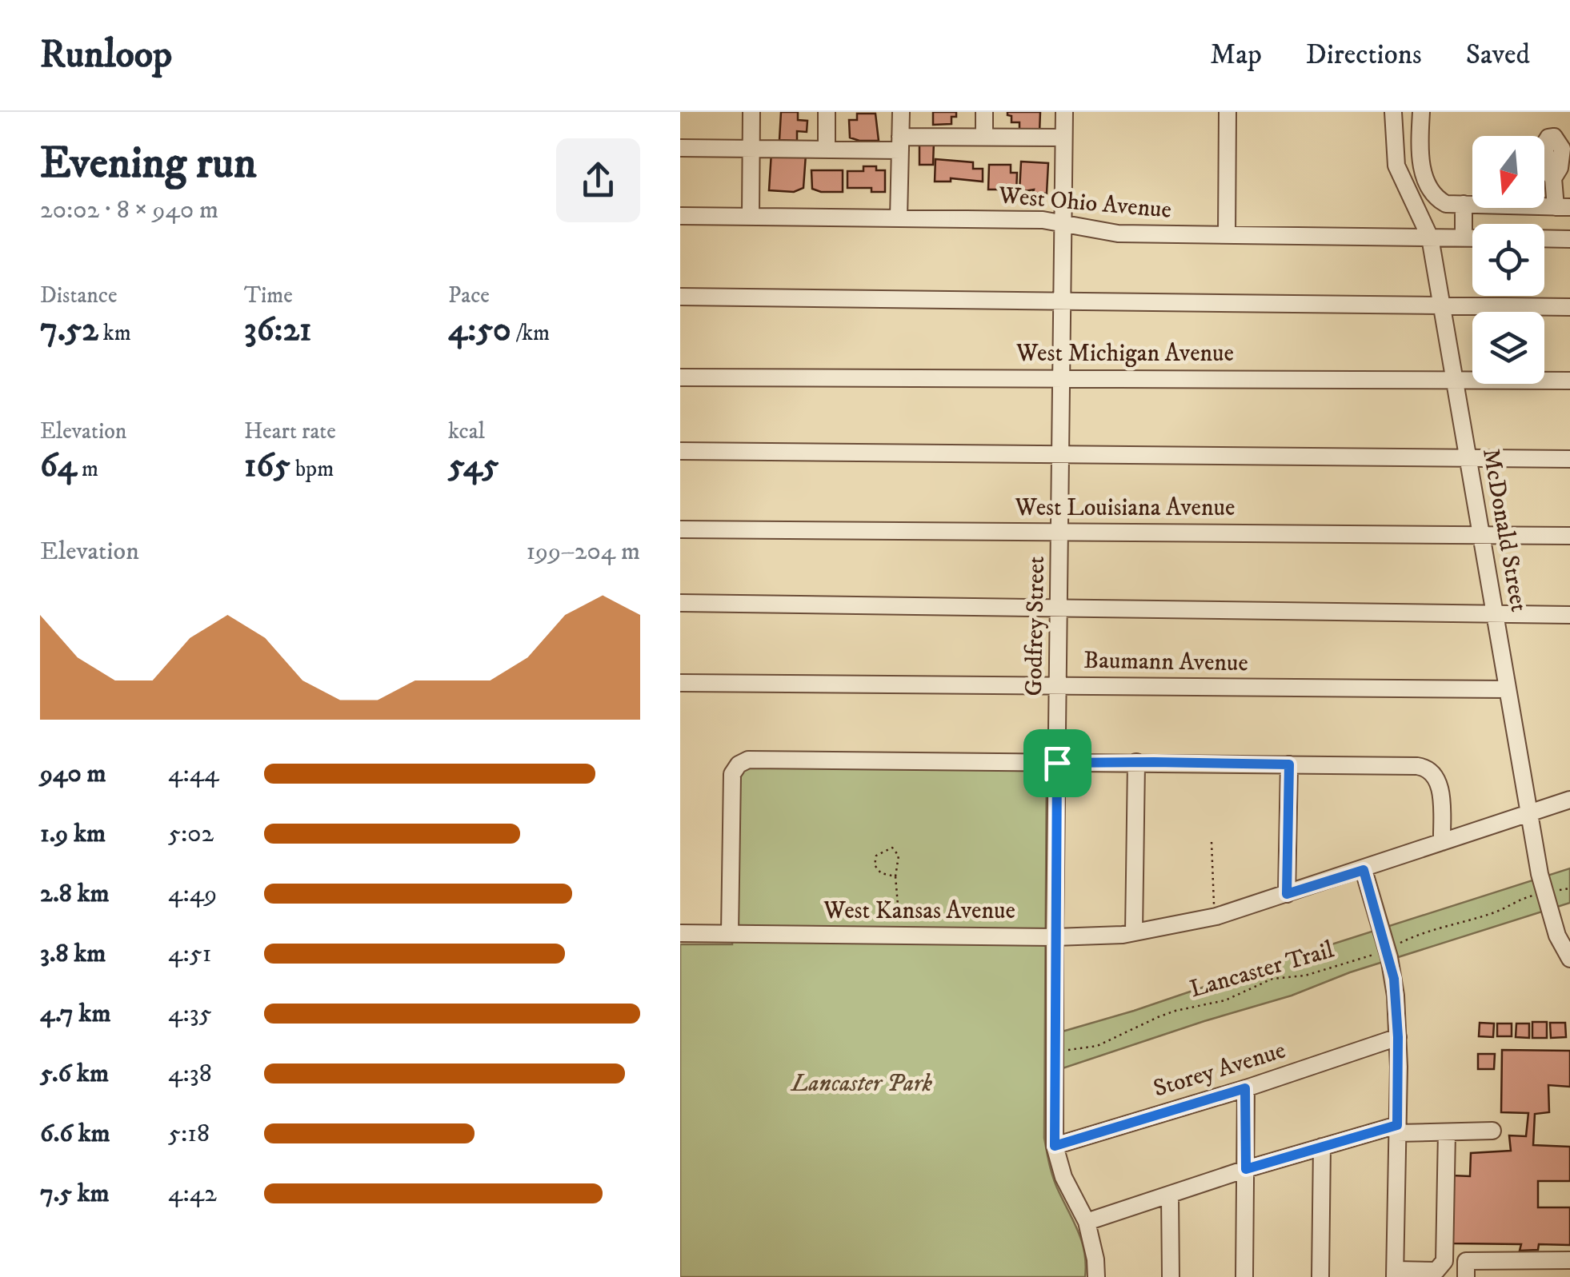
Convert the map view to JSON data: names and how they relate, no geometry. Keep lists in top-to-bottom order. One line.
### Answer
{"streets":{"street":["West Ohio Avenue","West Michigan Avenue","West Louisiana Avenue","McDonald Street","Godfrey Street","Baumann Avenue","West Kansas Avenue","Storey Avenue"],"path":["Lancaster Trail"]},"crossings":[["West Ohio Avenue","McDonald Street"],["West Ohio Avenue","Godfrey Street"],["West Michigan Avenue","McDonald Street"],["West Michigan Avenue","Godfrey Street"],["West Louisiana Avenue","McDonald Street"],["West Louisiana Avenue","Godfrey Street"],["McDonald Street","Baumann Avenue"],["McDonald Street","West Kansas Avenue"],["McDonald Street","Lancaster Trail"],["Godfrey Street","Baumann Avenue"],["Godfrey Street","West Kansas Avenue"],["Godfrey Street","Lancaster Trail"],["Godfrey Street","Storey Avenue"]],"parks":["Lancaster Park"],"north":"bottom","page":{"header":"Runloop","nav":["Map","Directions","Saved"],"heading":["Evening run","20:02 · 8 × 940 m"],"stats":[["Distance","7.52 km"],["Time","36:21"],["Pace","4:50 /km"],["Elevation","64 m"],["Heart rate","165 bpm"],["kcal","545"]],"chart":["Elevation","199–204 m"],"list":[{"name":"940 m","note":"4:44"},{"name":"1.9 km","note":"5:02"},{"name":"2.8 km","note":"4:49"},{"name":"3.8 km","note":"4:51"},{"name":"4.7 km","note":"4:35"},{"name":"5.6 km","note":"4:38"},{"name":"6.6 km","note":"5:18"},{"name":"7.5 km","note":"4:42"}]}}
